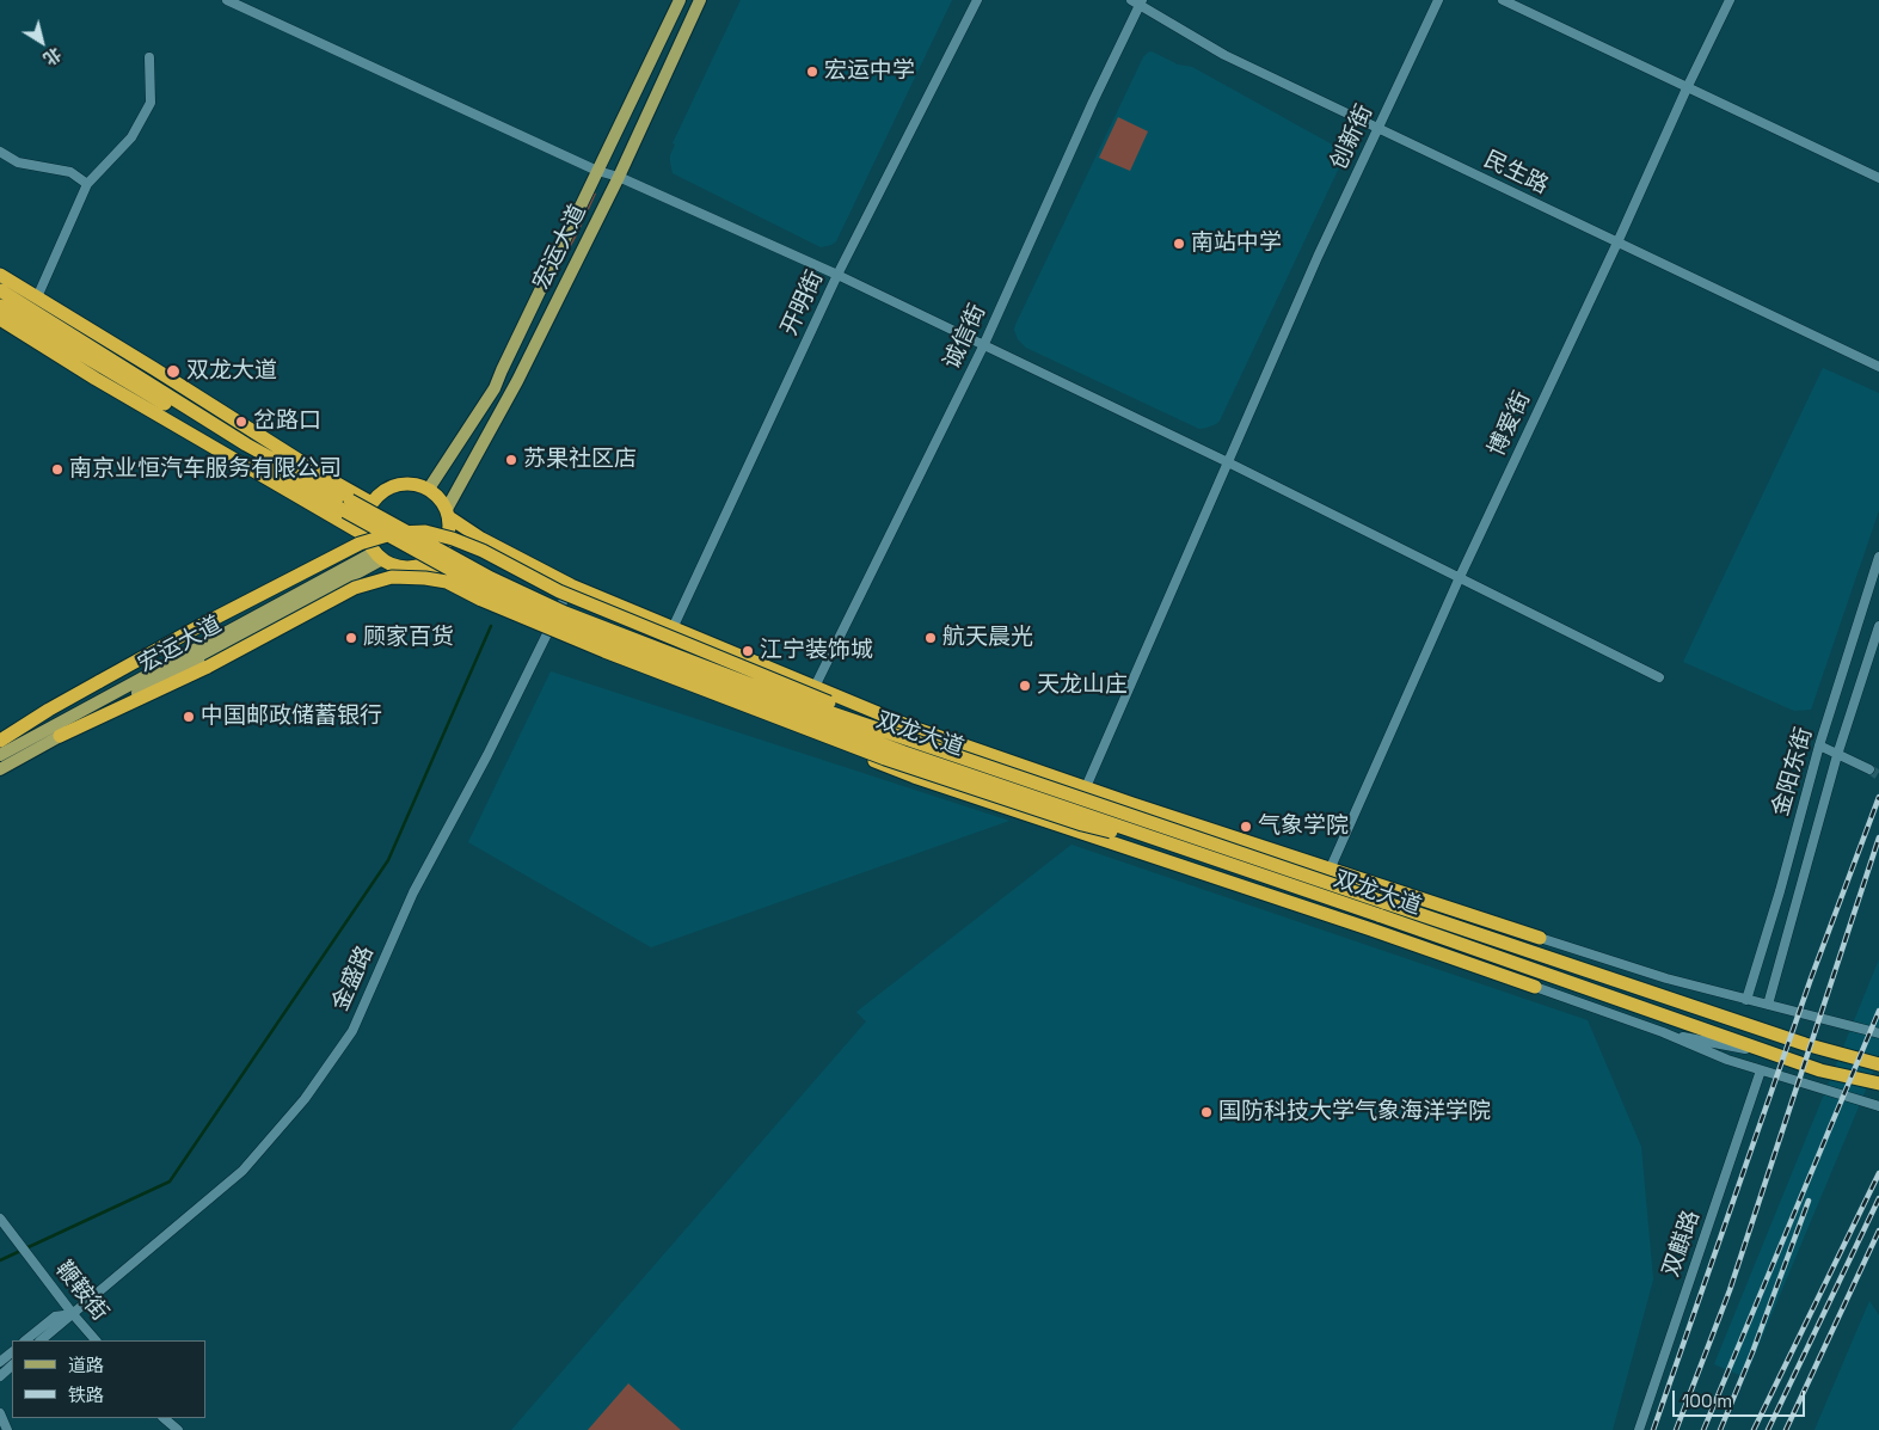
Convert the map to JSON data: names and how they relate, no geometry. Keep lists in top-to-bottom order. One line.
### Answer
{"streets":{"highway":["双龙大道"],"main road":["宏运大道"],"street":["创新街","民生路","开明街","诚信街","博爱街","金阳东街","金盛路","双麒路","鞭鞍街"]},"crossings":[["创新街","民生路"],["创新街","双龙大道"],["民生路","诚信街"],["民生路","博爱街"],["宏运大道","双龙大道"],["开明街","双龙大道"],["诚信街","双龙大道"],["博爱街","双龙大道"],["双龙大道","金盛路"],["金盛路","鞭鞍街"]],"places":["宏运中学","南站中学","双龙大道","岔路口","苏果社区店","南京业恒汽车服务有限公司","顾家百货","航天晨光","江宁装饰城","天龙山庄","中国邮政储蓄银行","气象学院","国防科技大学气象海洋学院"],"legend":["道路","铁路"],"scale_bar":"100 m","north":"bottom right"}
